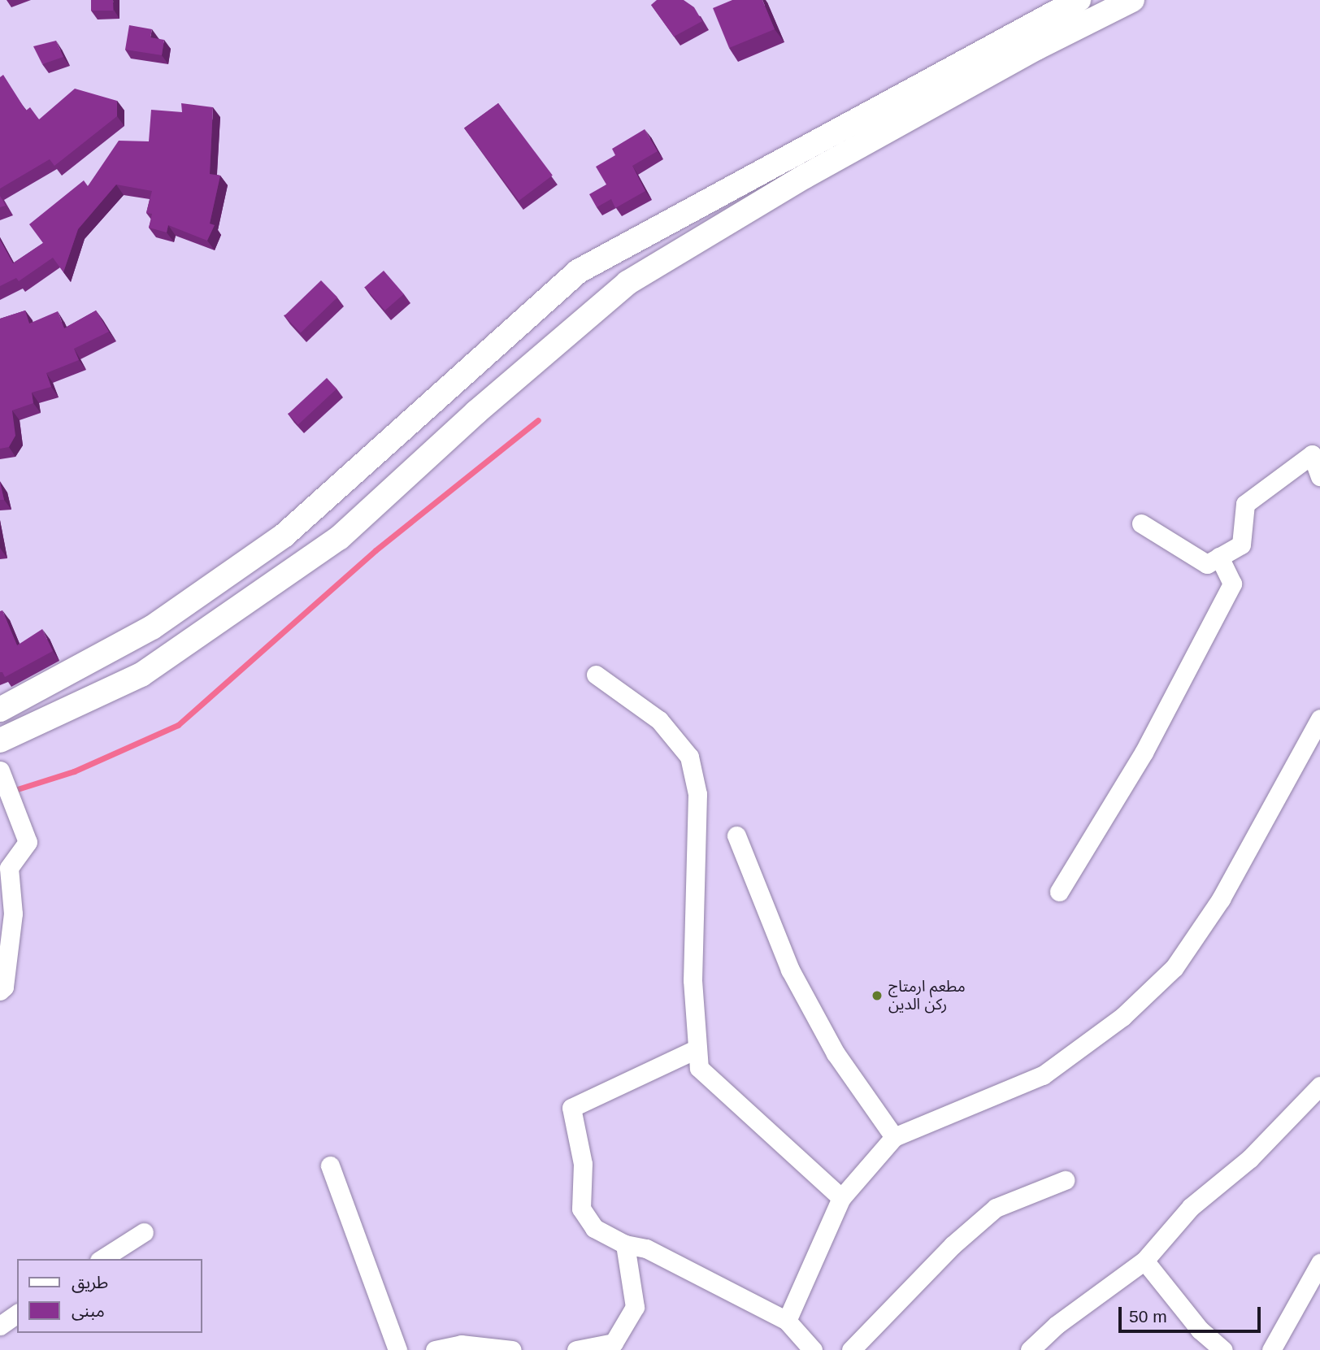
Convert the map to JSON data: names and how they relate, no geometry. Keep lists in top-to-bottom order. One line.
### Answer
{"places":["مطعم ارمتاج ركن الدين"],"legend":["طريق","مبنى"],"scale_bar":"50 m"}
